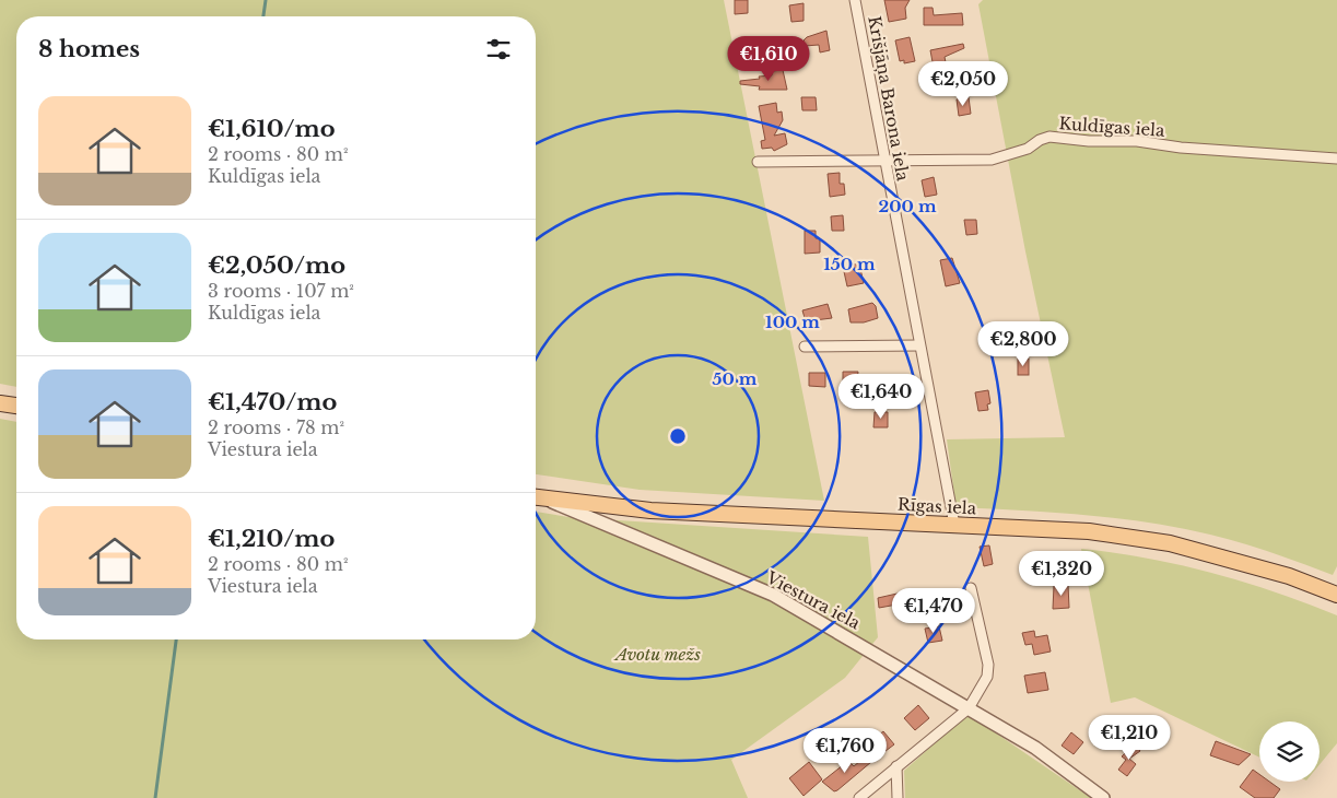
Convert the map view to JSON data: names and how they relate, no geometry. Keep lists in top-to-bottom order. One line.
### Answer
{"streets":{"main road":["Rīgas iela"],"street":["Krišjāņa Barona iela","Kuldīgas iela","Viestura iela"]},"crossings":[["Krišjāņa Barona iela","Kuldīgas iela"],["Krišjāņa Barona iela","Rīgas iela"],["Rīgas iela","Viestura iela"]],"parks":["Avotu mežs"],"page":{"heading":"8 homes","price":["€1,610","€2,050","€2,800","€1,640","€1,320","€1,470","€1,210","€1,760"],"list":[{"name":"€1,610/mo","note":"2 rooms · 80 m² · Kuldīgas iela"},{"name":"€2,050/mo","note":"3 rooms · 107 m² · Kuldīgas iela"},{"name":"€1,470/mo","note":"2 rooms · 78 m² · Viestura iela"},{"name":"€1,210/mo","note":"2 rooms · 80 m² · Viestura iela"}]},"rings":["200 m","150 m","100 m","50 m"]}
